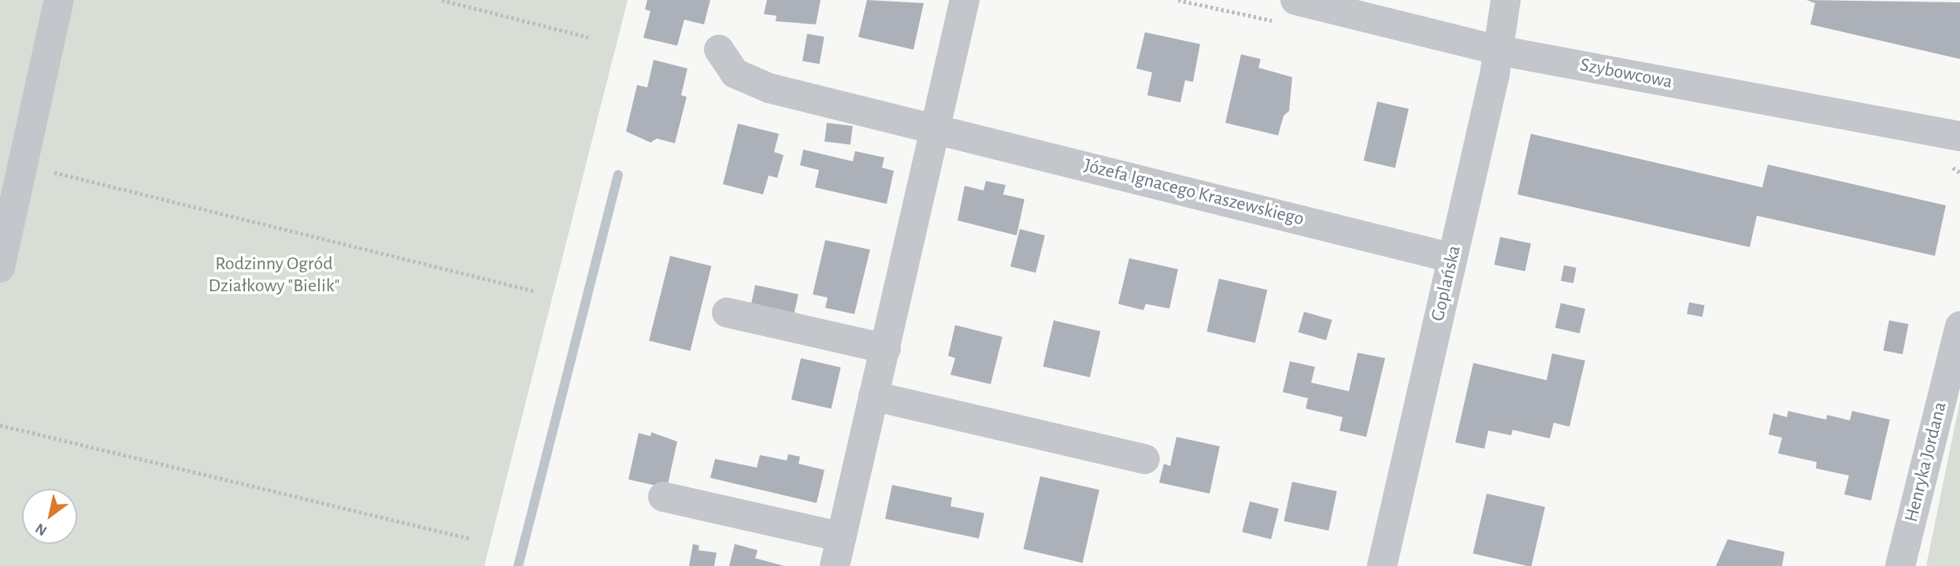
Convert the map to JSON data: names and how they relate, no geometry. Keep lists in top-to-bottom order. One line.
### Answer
{"streets":{"street":["Szybowcowa","Józefa Ignacego Kraszewskiego","Goplańska","Henryka Jordana"]},"crossings":[["Szybowcowa","Goplańska"],["Józefa Ignacego Kraszewskiego","Goplańska"]],"parks":["Rodzinny Ogród Działkowy \"Bielik\""],"north":"bottom left"}
